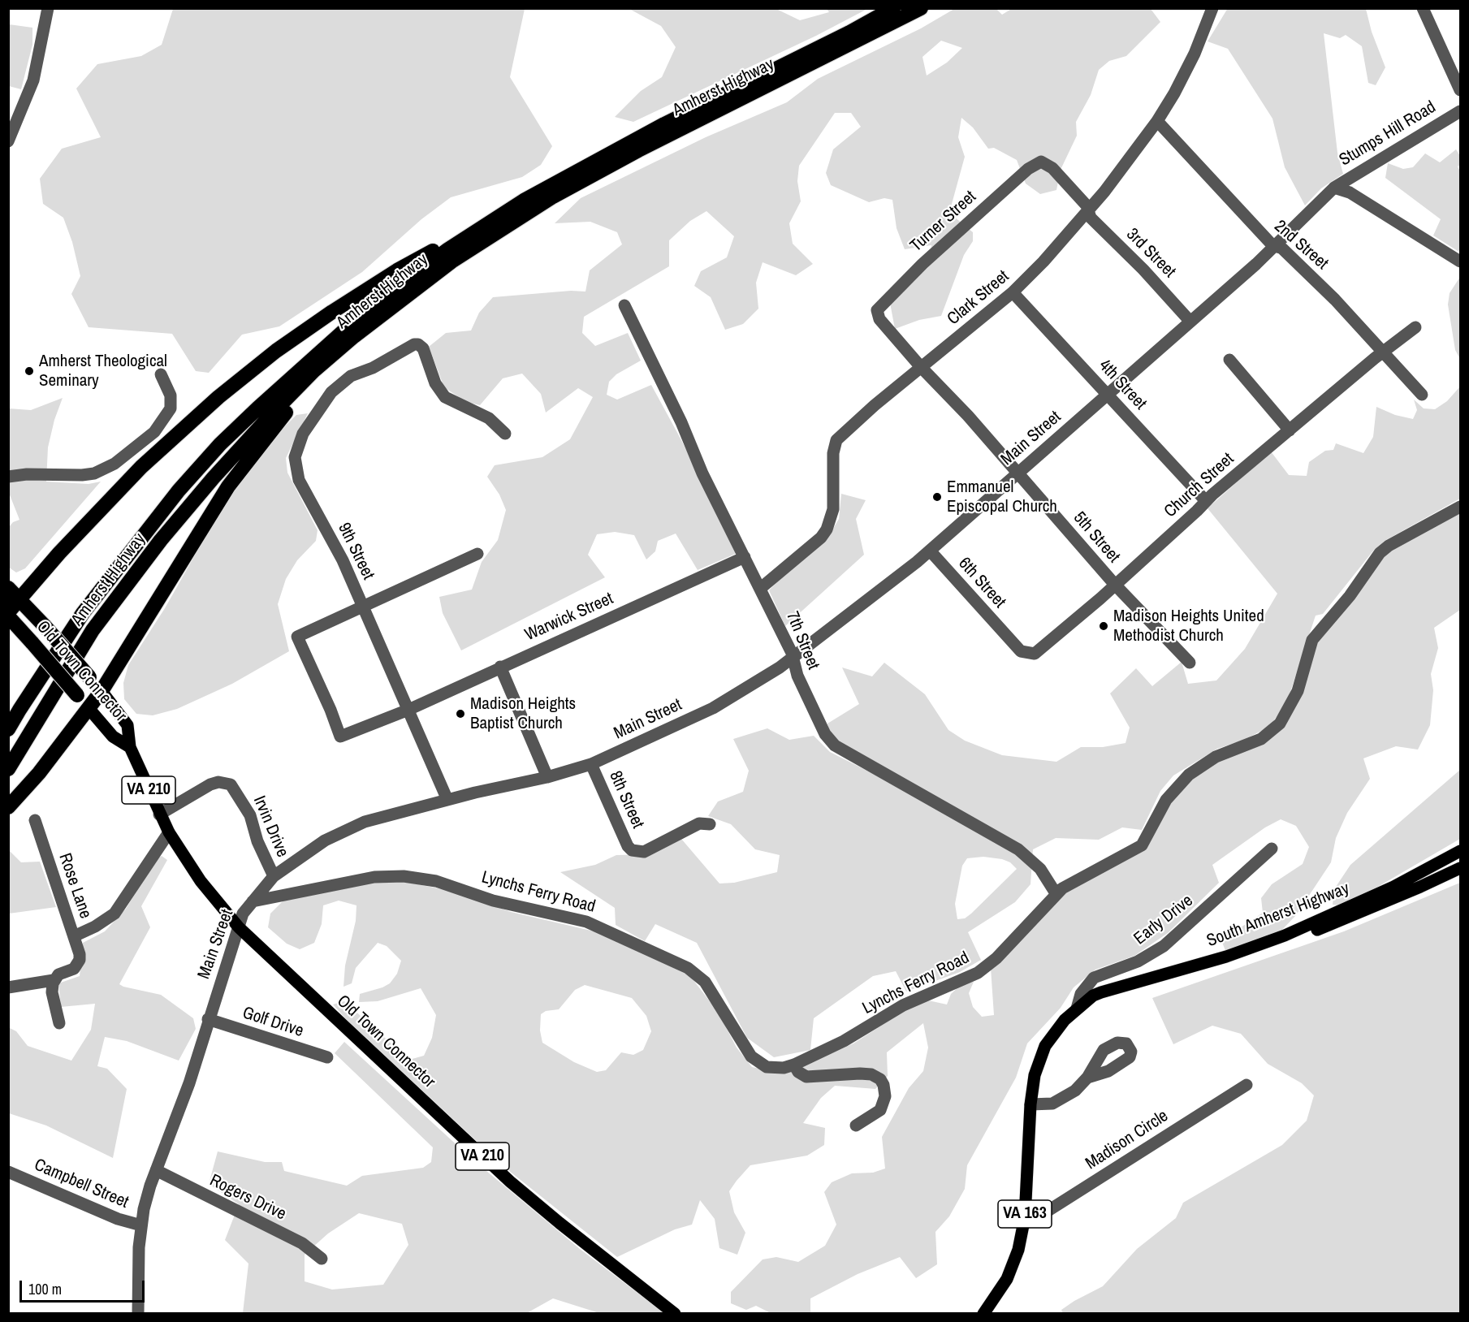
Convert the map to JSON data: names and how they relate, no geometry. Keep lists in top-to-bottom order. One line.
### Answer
{"streets":{"highway":["Amherst Highway","Old Town Connector","VA 210"],"main road":["South Amherst Highway","VA 163"],"street":["Stumps Hill Road","Turner Street","2nd Street","3rd Street","Clark Street","4th Street","Main Street","Church Street","5th Street","9th Street","6th Street","Warwick Street","7th Street","8th Street","Irvin Drive","Rose Lane","Lynchs Ferry Road","Early Drive","Golf Drive","Madison Circle","Campbell Street","Rogers Drive"]},"crossings":[["Stumps Hill Road","Main Street"],["Turner Street","3rd Street"],["Turner Street","Clark Street"],["Turner Street","5th Street"],["2nd Street","Clark Street"],["2nd Street","Main Street"],["2nd Street","Church Street"],["3rd Street","Clark Street"],["3rd Street","Main Street"],["Clark Street","4th Street"],["Clark Street","5th Street"],["Clark Street","7th Street"],["4th Street","Main Street"],["4th Street","Church Street"],["Main Street","5th Street"],["Main Street","9th Street"],["Main Street","6th Street"],["Main Street","7th Street"],["Main Street","Old Town Connector"],["Main Street","8th Street"],["Main Street","Irvin Drive"],["Main Street","Lynchs Ferry Road"],["Main Street","Golf Drive"],["Main Street","Campbell Street"],["Main Street","Rogers Drive"],["Church Street","5th Street"],["Church Street","6th Street"],["9th Street","Warwick Street"],["Warwick Street","7th Street"],["7th Street","Lynchs Ferry Road"],["Old Town Connector","Irvin Drive"],["Old Town Connector","Rose Lane"],["South Amherst Highway","Early Drive"],["South Amherst Highway","Madison Circle"]],"places":["Amherst Theological Seminary","Emmanuel Episcopal Church","Madison Heights United Methodist Church","Madison Heights Baptist Church"],"scale_bar":"100 m"}
